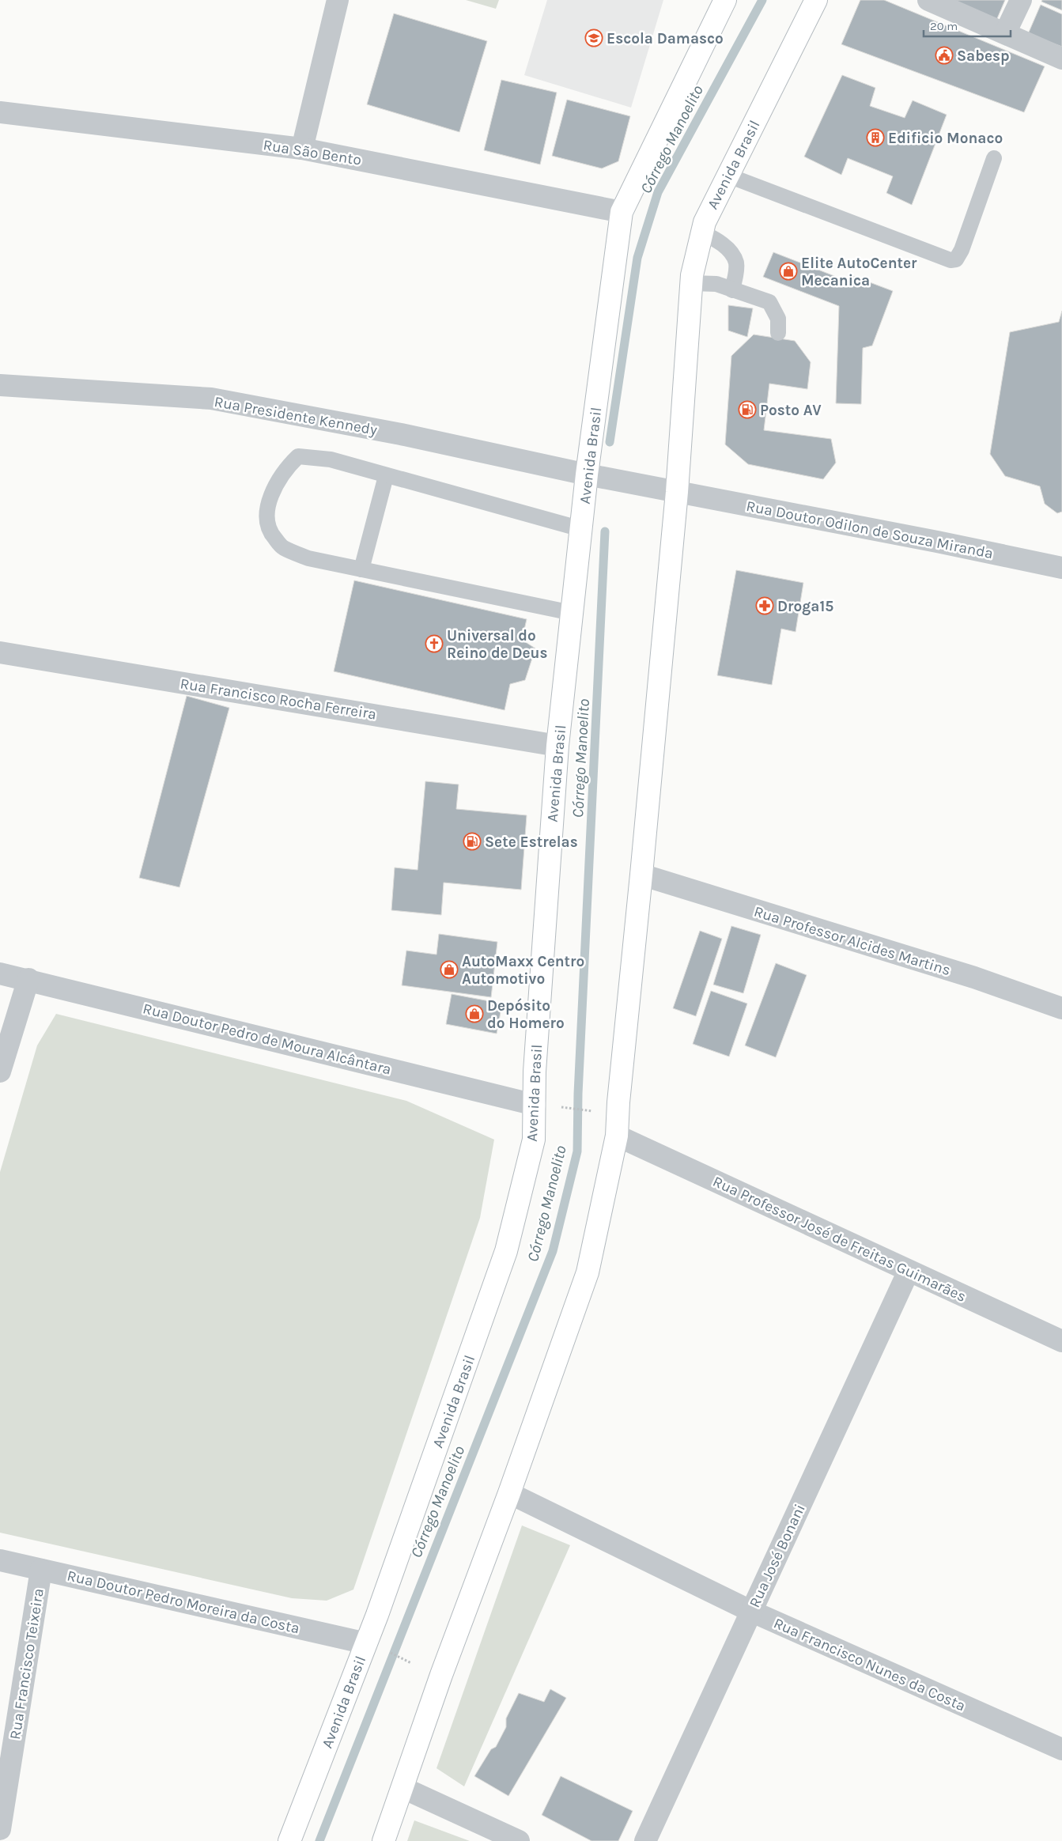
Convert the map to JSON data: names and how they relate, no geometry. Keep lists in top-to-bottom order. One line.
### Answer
{"streets":{"main road":["Avenida Brasil"],"street":["Rua São Bento","Rua Presidente Kennedy","Rua Doutor Odilon de Souza Miranda","Rua Francisco Rocha Ferreira","Rua Professor Alcides Martins","Rua Doutor Pedro de Moura Alcântara","Rua Professor José de Freitas Guimarães","Rua José Bonani","Rua Doutor Pedro Moreira da Costa","Rua Francisco Teixeira","Rua Francisco Nunes da Costa"]},"crossings":[["Rua São Bento","Avenida Brasil"],["Avenida Brasil","Rua Presidente Kennedy"],["Avenida Brasil","Rua Doutor Odilon de Souza Miranda"],["Avenida Brasil","Rua Francisco Rocha Ferreira"],["Avenida Brasil","Rua Professor Alcides Martins"],["Avenida Brasil","Rua Doutor Pedro de Moura Alcântara"],["Avenida Brasil","Rua Professor José de Freitas Guimarães"],["Avenida Brasil","Rua Doutor Pedro Moreira da Costa"],["Avenida Brasil","Rua Francisco Nunes da Costa"],["Rua Presidente Kennedy","Rua Doutor Odilon de Souza Miranda"],["Rua Professor José de Freitas Guimarães","Rua José Bonani"],["Rua José Bonani","Rua Francisco Nunes da Costa"],["Rua Doutor Pedro Moreira da Costa","Rua Francisco Teixeira"]],"water":["Córrego Manoelito"],"places":{"school or university":["Escola Damasco"],"public building":["Sabesp"],"building":["Edificio Monaco"],"shop":["Elite AutoCenter Mecanica","AutoMaxx Centro Automotivo","Depósito do Homero"],"fuel station":["Posto AV","Sete Estrelas"],"pharmacy":["Droga15"],"church":["Universal do Reino de Deus"]},"scale_bar":"20 m"}
